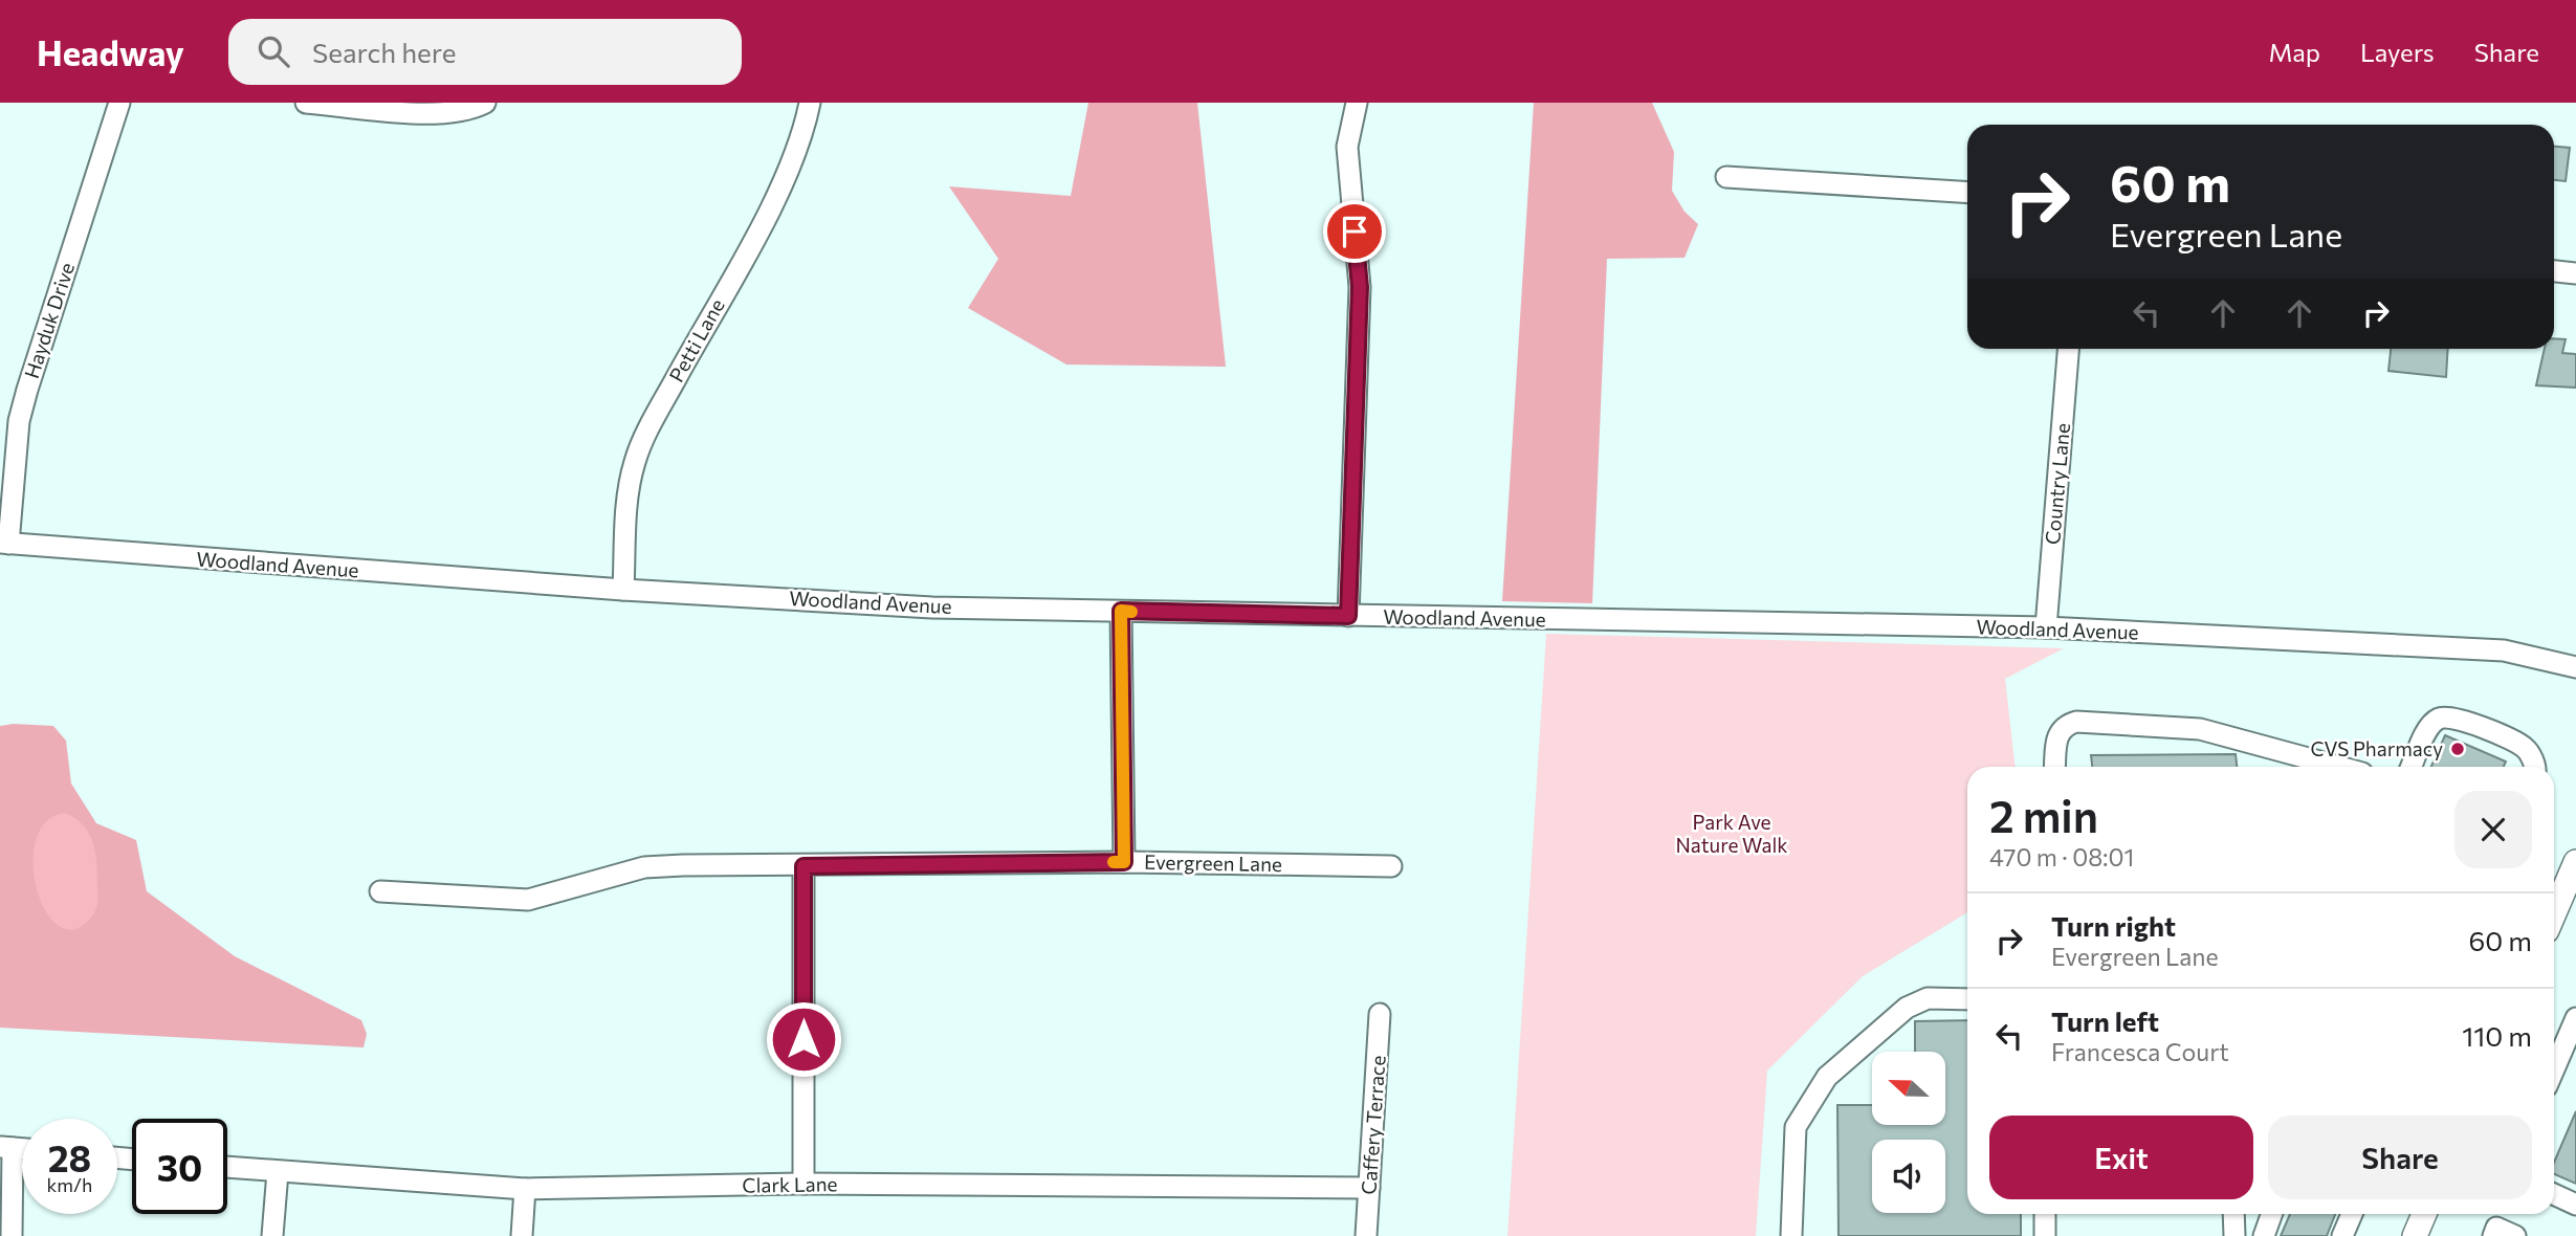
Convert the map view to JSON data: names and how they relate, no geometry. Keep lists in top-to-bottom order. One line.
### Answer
{"streets":{"street":["Hayduk Drive","Petti Lane","Country Lane","Woodland Avenue","Evergreen Lane","Caffery Terrace","Clark Lane"]},"crossings":[["Hayduk Drive","Woodland Avenue"],["Petti Lane","Woodland Avenue"],["Country Lane","Woodland Avenue"],["Caffery Terrace","Clark Lane"]],"parks":["Park Ave Nature Walk"],"places":["CVS Pharmacy"],"north":"left","page":{"header":"Headway","search":"Search here","nav":["Map","Layers","Share"],"turn":["60 m","Evergreen Lane"],"heading":["2 min","470 m · 08:01"],"list":[{"name":"Turn right","note":"Evergreen Lane","value":"60 m"},{"name":"Turn left","note":"Francesca Court","value":"110 m"}],"buttons":["Exit","Share"],"speed":"28 km/h","limit":"30"}}
